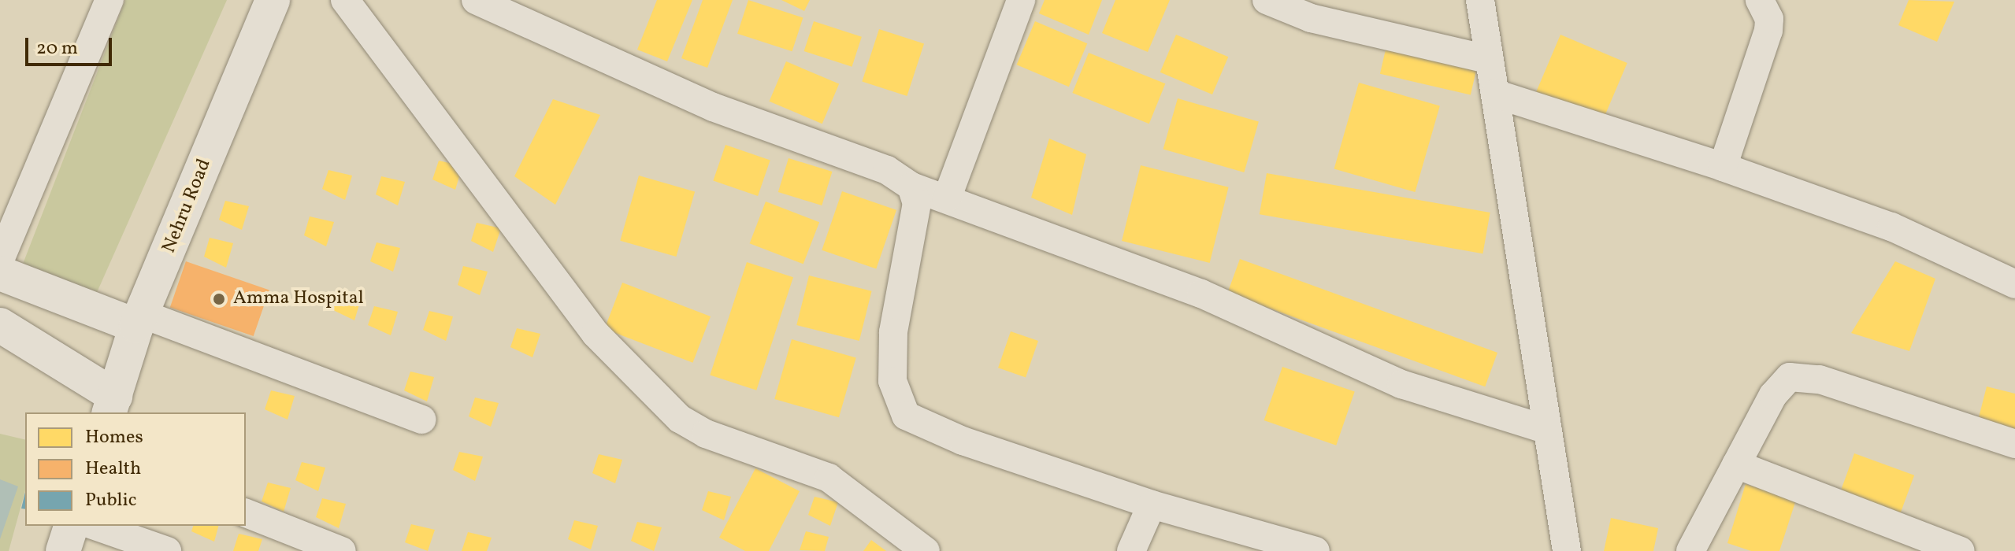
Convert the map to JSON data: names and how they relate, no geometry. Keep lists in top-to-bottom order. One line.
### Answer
{"streets":{"main road":["Nehru Road"]},"places":["Amma Hospital"],"legend":["Homes","Health","Public"],"scale_bar":"20 m"}
